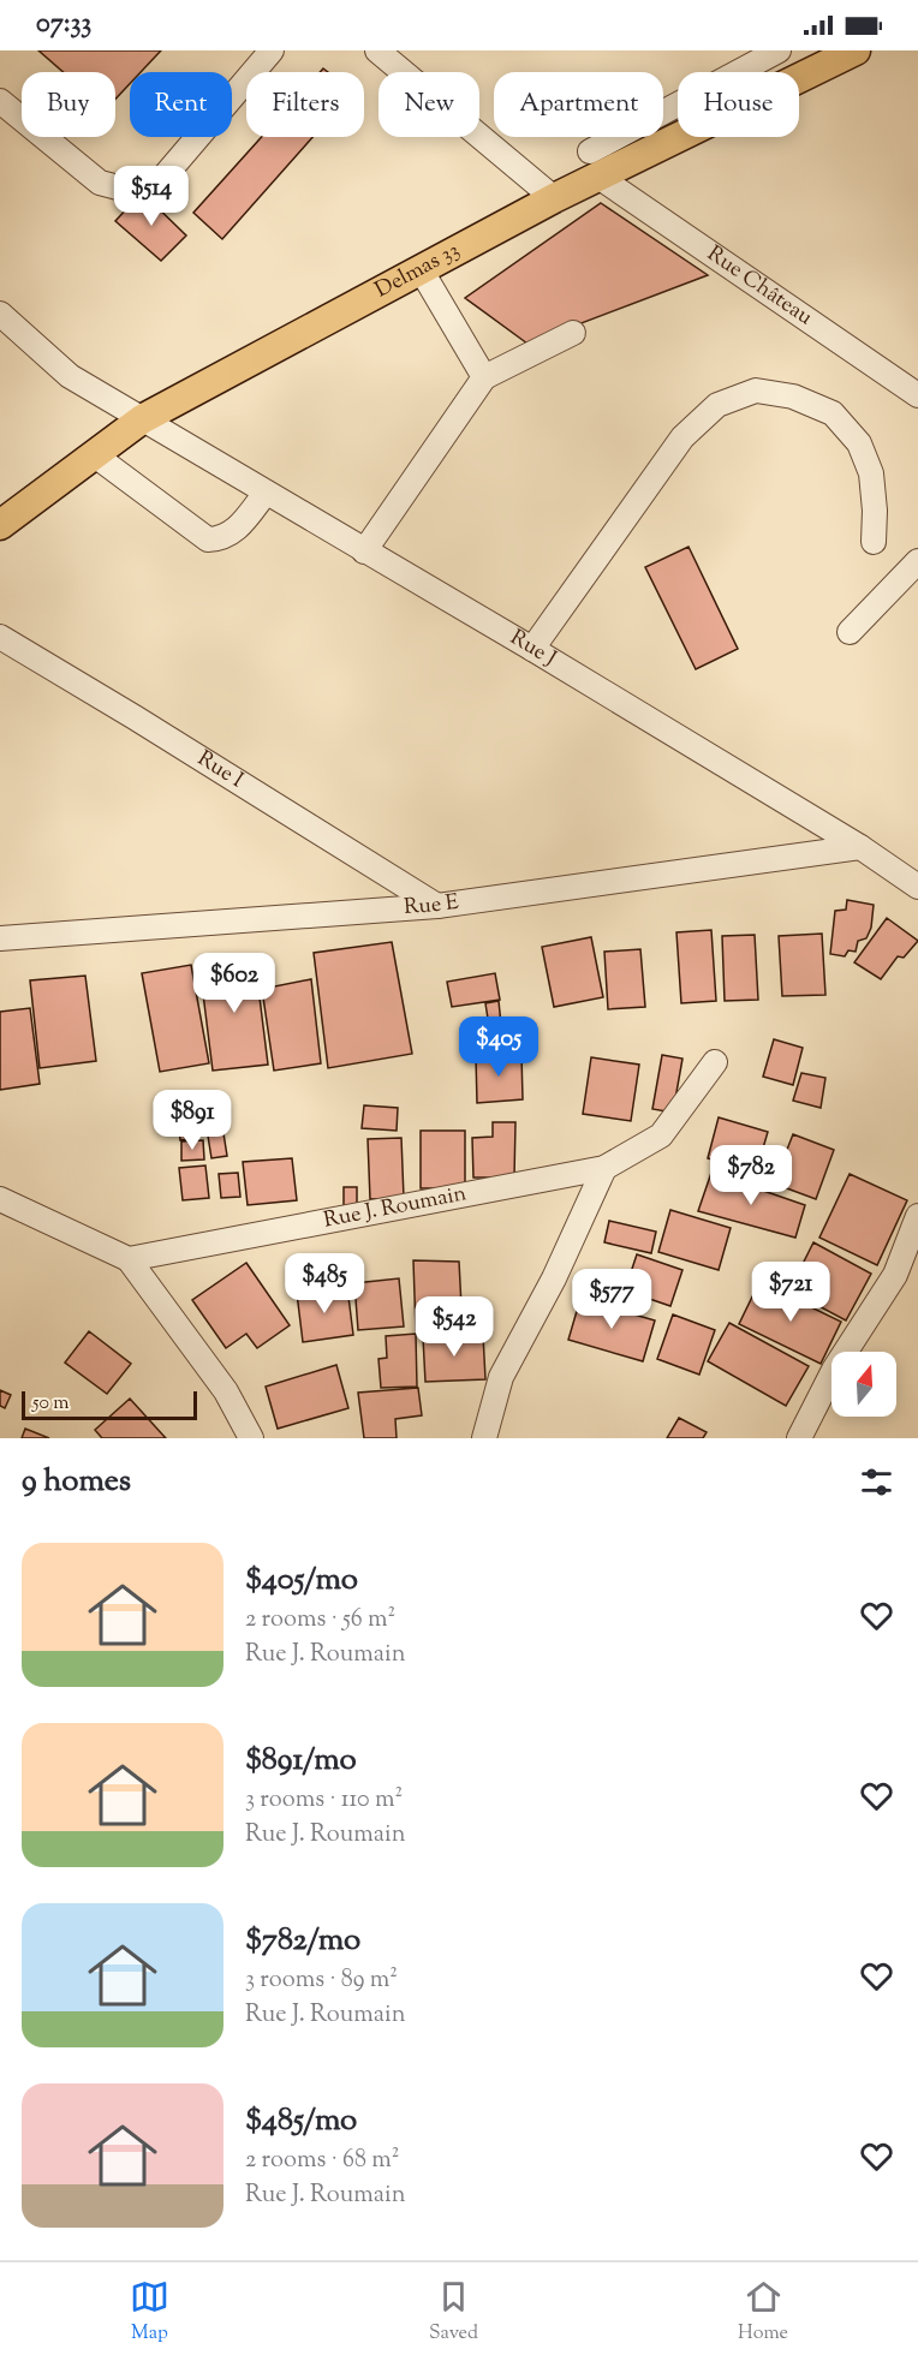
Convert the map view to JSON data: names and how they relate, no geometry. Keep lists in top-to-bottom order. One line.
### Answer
{"streets":{"main road":["Delmas 33"],"street":["Rue Château","Rue J","Rue I","Rue E","Rue J. Roumain"]},"crossings":[["Delmas 33","Rue Château"],["Delmas 33","Rue J"],["Rue J","Rue E"],["Rue I","Rue E"]],"scale_bar":"50 m","north":"top","page":{"status":"07:33","chip":["Buy","Rent","Filters","New","Apartment","House"],"price":["$514","$602","$405","$891","$782","$485","$721","$577","$542"],"scale":"50 m","heading":"9 homes","list":[{"name":"$405/mo","note":"2 rooms · 56 m² · Rue J. Roumain"},{"name":"$891/mo","note":"3 rooms · 110 m² · Rue J. Roumain"},{"name":"$782/mo","note":"3 rooms · 89 m² · Rue J. Roumain"},{"name":"$485/mo","note":"2 rooms · 68 m² · Rue J. Roumain"}],"tabs":["Map","Saved","Home"]}}
